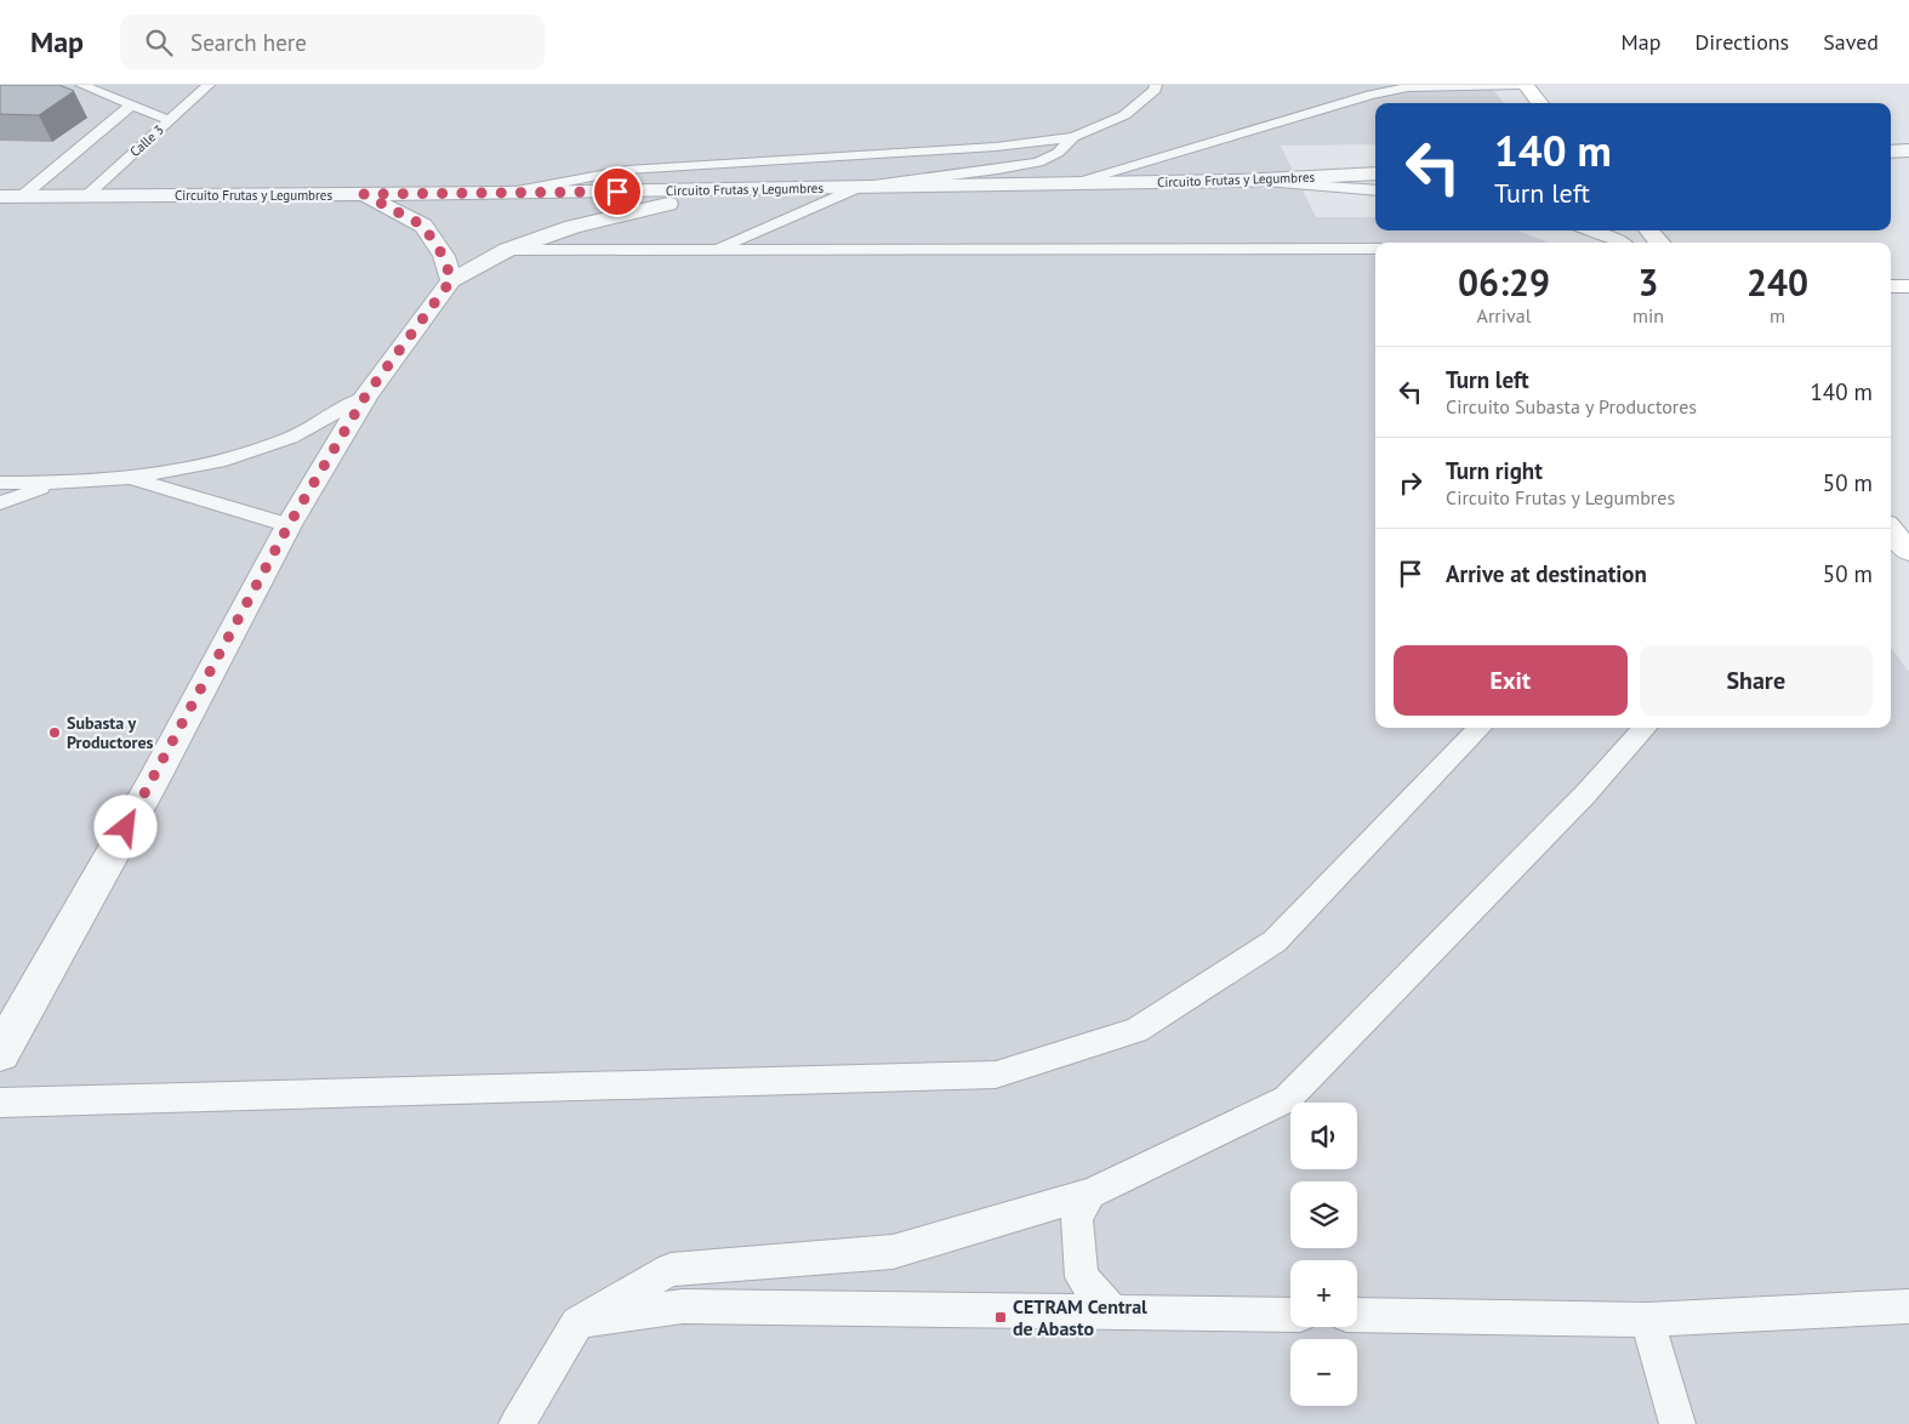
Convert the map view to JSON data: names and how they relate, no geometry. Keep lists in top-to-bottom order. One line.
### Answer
{"streets":{"street":["Circuito Frutas y Legumbres"],"lane":["Calle 3"]},"crossings":[["Calle 3","Circuito Frutas y Legumbres"]],"places":{"other":["Subasta y Productores"],"transit":["CETRAM Central de Abasto"]},"page":{"header":"Map","search":"Search here","nav":["Map","Directions","Saved"],"turn":["140 m","Turn left"],"eta":["06:29","Arrival","3","min","240","m"],"list":[{"name":"Turn left","note":"Circuito Subasta y Productores","value":"140 m"},{"name":"Turn right","note":"Circuito Frutas y Legumbres","value":"50 m"},{"name":"Arrive at destination","value":"50 m"}],"buttons":["Exit","Share"],"map_buttons":["+","−"]}}
